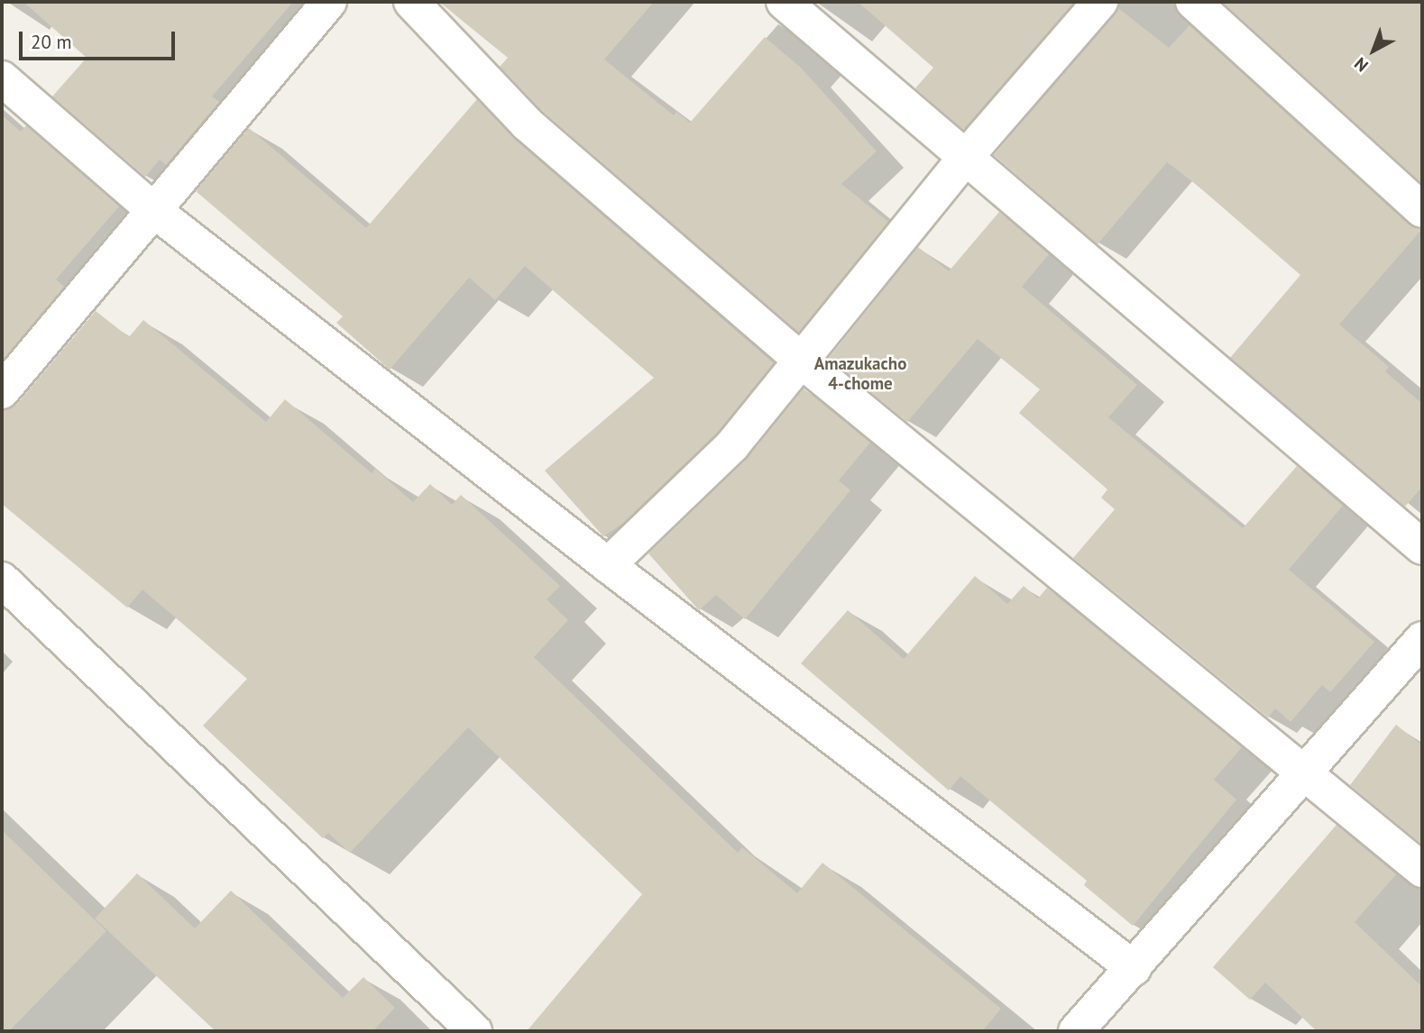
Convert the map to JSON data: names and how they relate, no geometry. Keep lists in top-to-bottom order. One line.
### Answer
{"districts":["Amazukacho 4-chome"],"scale_bar":"20 m","north":"bottom left"}
